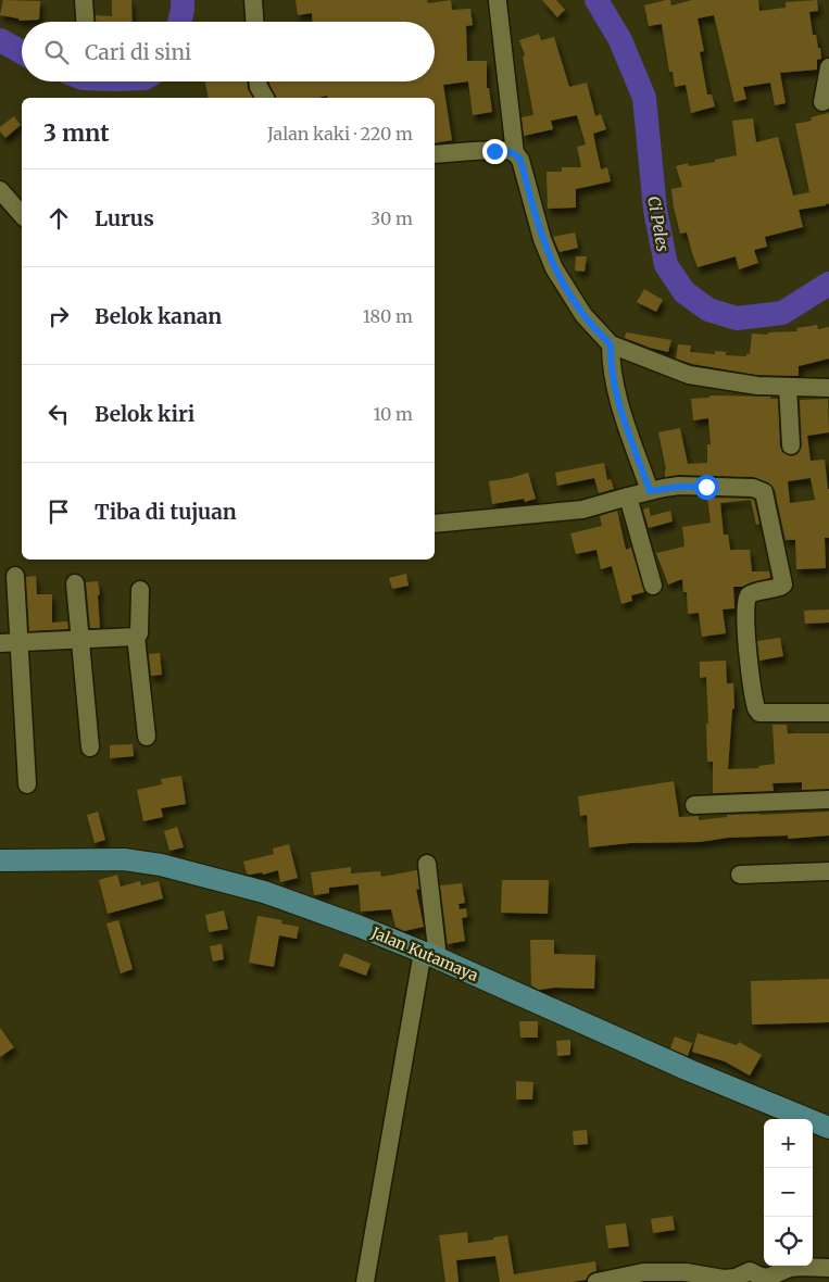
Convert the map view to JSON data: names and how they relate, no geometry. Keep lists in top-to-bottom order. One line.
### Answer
{"streets":{"main road":["Jalan Kutamaya"]},"water":["Ci Peles"],"page":{"search":"Cari di sini","heading":["3 mnt","Jalan kaki · 220 m"],"list":[["Lurus","30 m"],["Belok kanan","180 m"],["Belok kiri","10 m"],"Tiba di tujuan"],"map_buttons":["+","−"]}}
